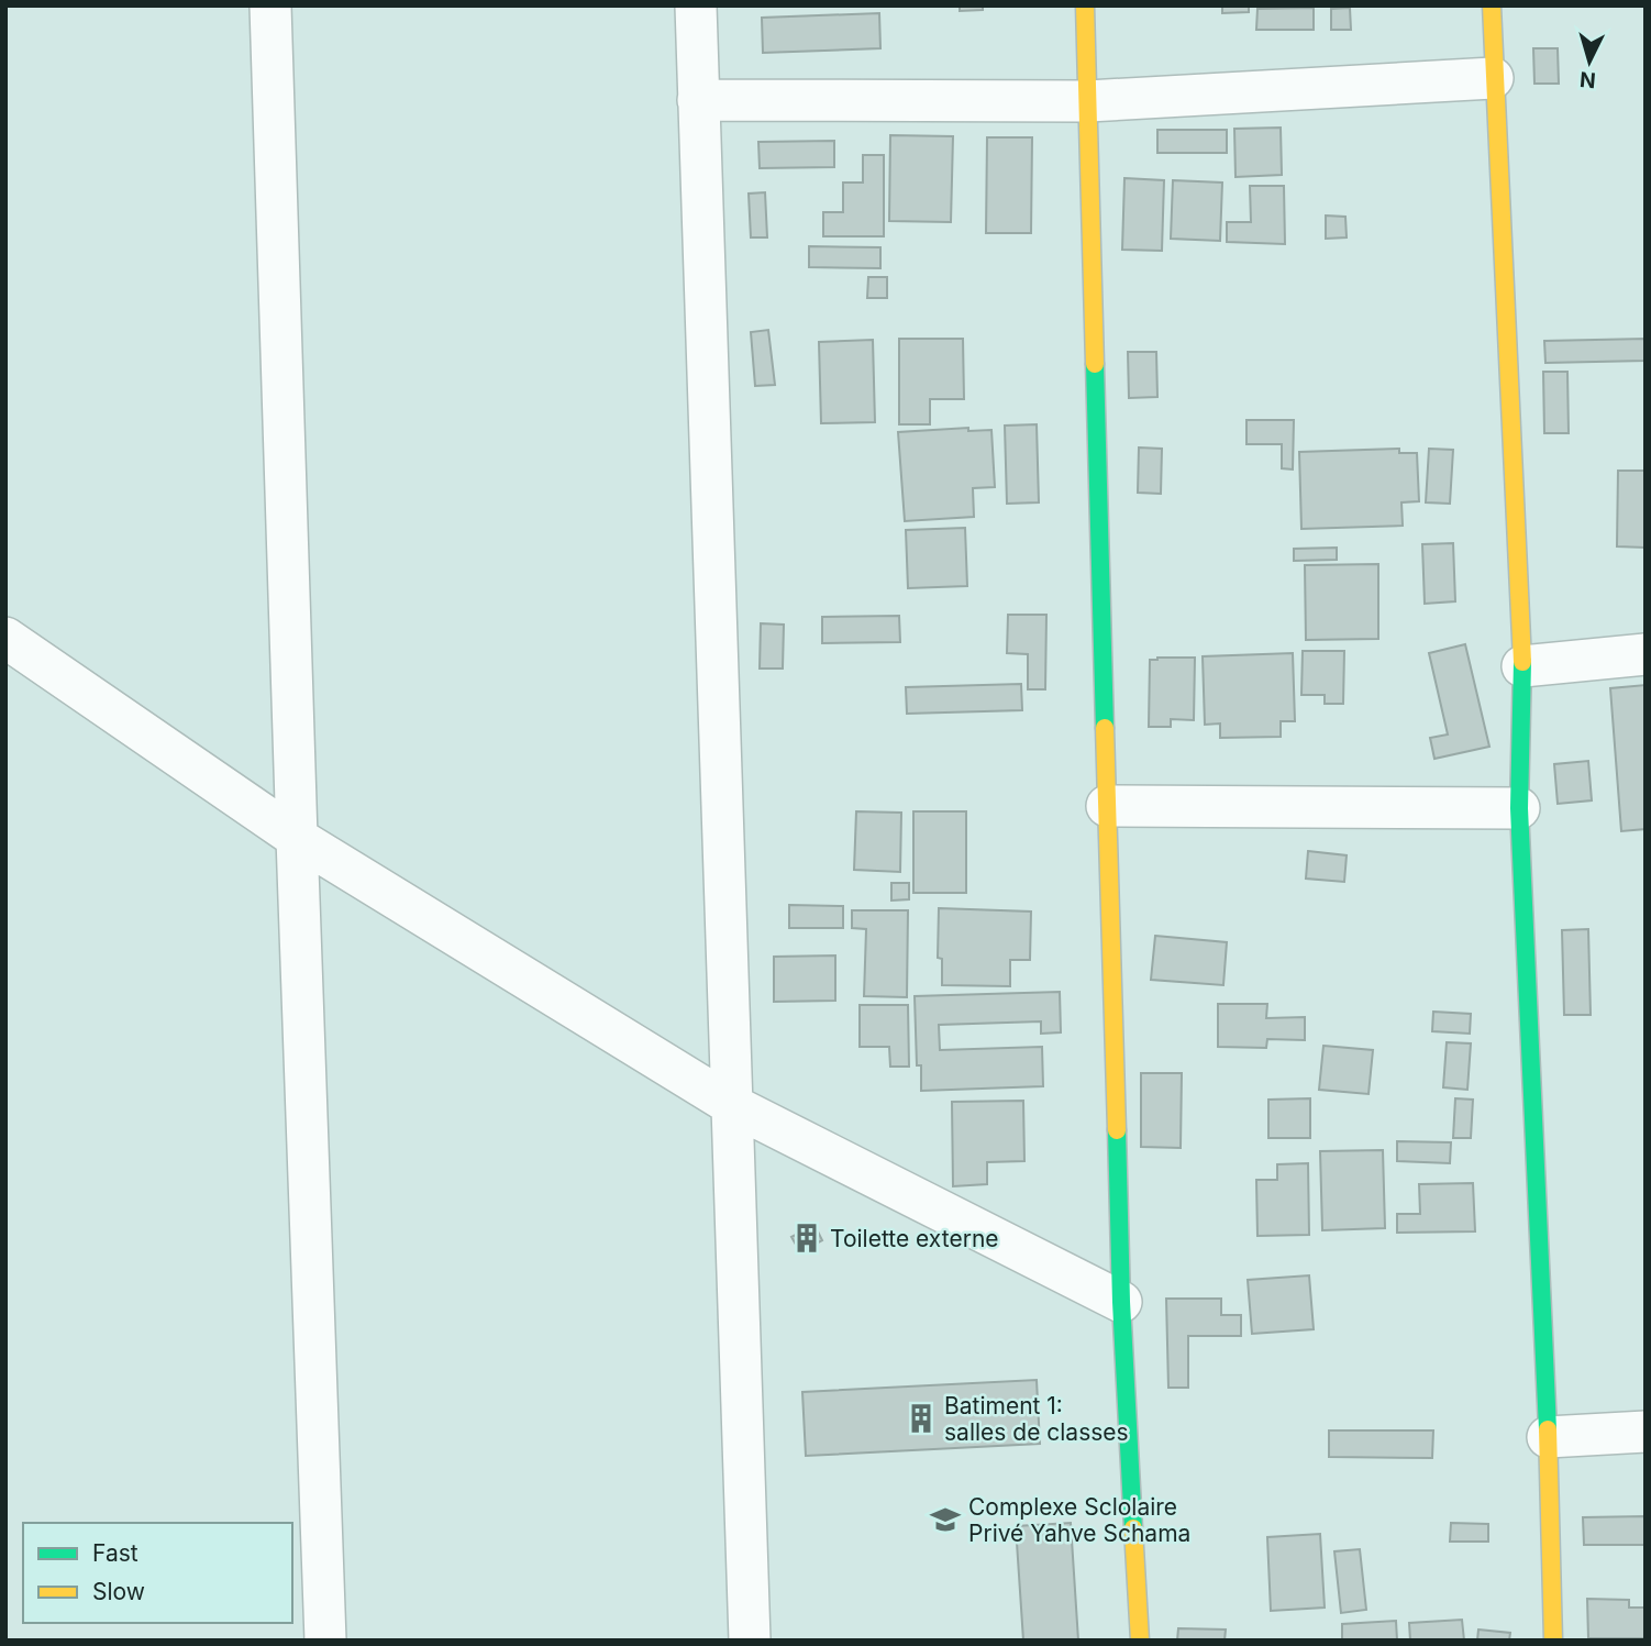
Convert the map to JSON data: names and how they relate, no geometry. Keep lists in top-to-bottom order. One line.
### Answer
{"places":{"building":["Toilette externe","Batiment 1: salles de classes"],"school or university":["Complexe Sclolaire Privé Yahve Schama"]},"legend":["Fast","Slow"],"north":"bottom"}
